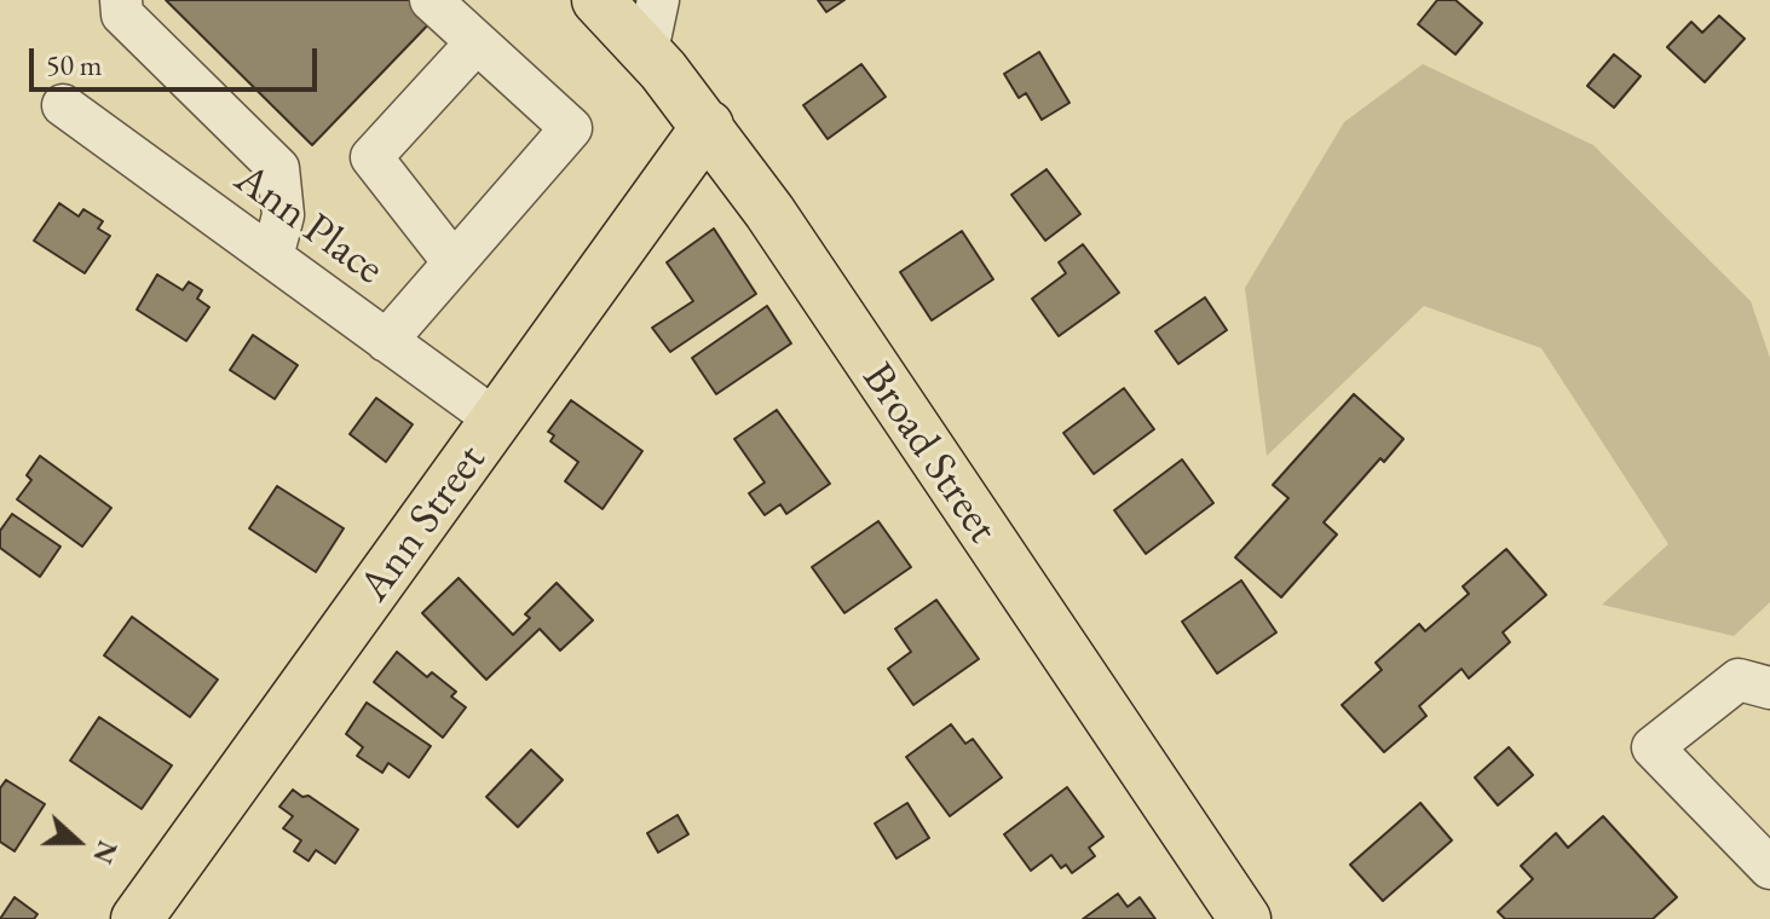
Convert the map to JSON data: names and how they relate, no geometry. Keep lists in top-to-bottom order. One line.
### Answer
{"streets":{"main road":["Broad Street","Ann Street"],"street":["Ann Place"]},"crossings":[["Ann Place","Ann Street"],["Broad Street","Ann Street"]],"scale_bar":"50 m","north":"right"}
